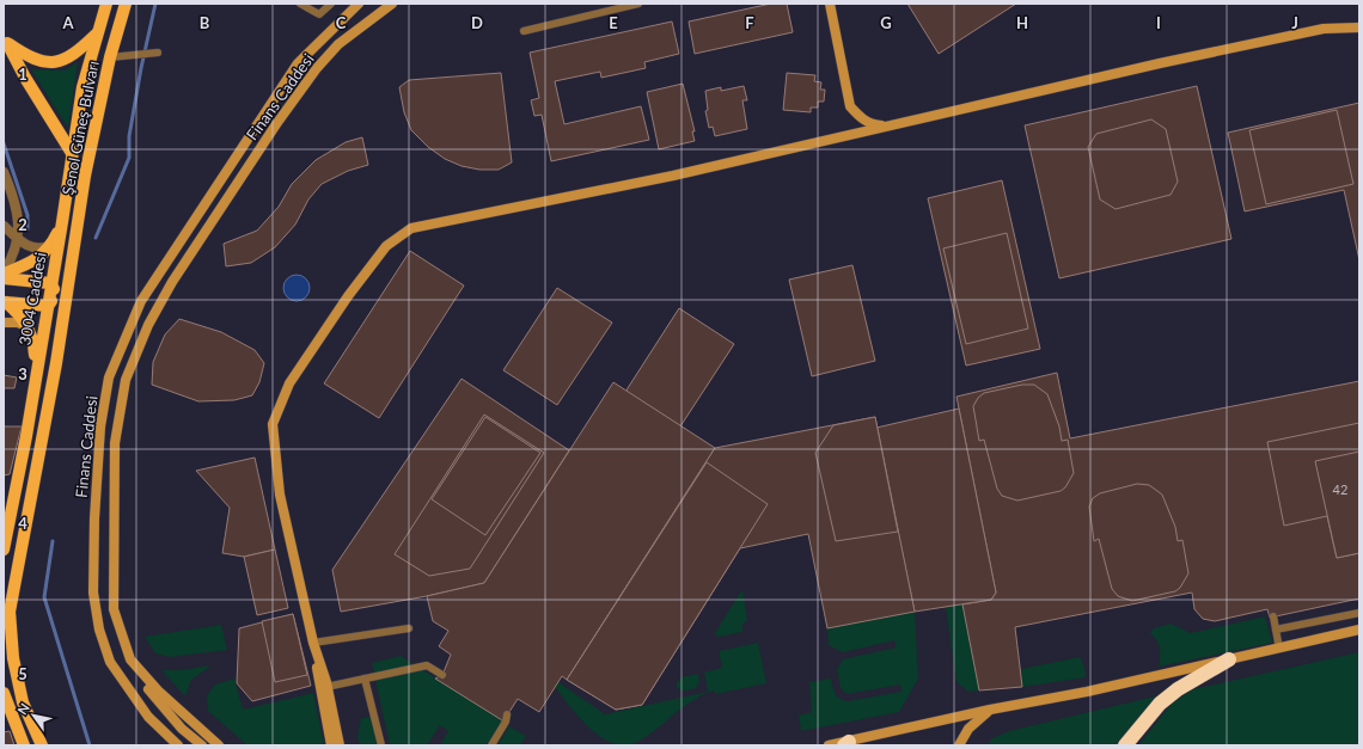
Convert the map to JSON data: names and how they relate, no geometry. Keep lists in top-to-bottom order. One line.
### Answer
{"streets":{"main road":["Finans Caddesi","Şenol Güneş Bulvarı","3004 Caddesi"]},"crossings":[["Şenol Güneş Bulvarı","3004 Caddesi"]],"house_numbers":["42"],"north":"top left","grid":{"columns":["A","B","C","D","E","F","G","H","I","J"],"rows":["1","2","3","4","5"]}}
